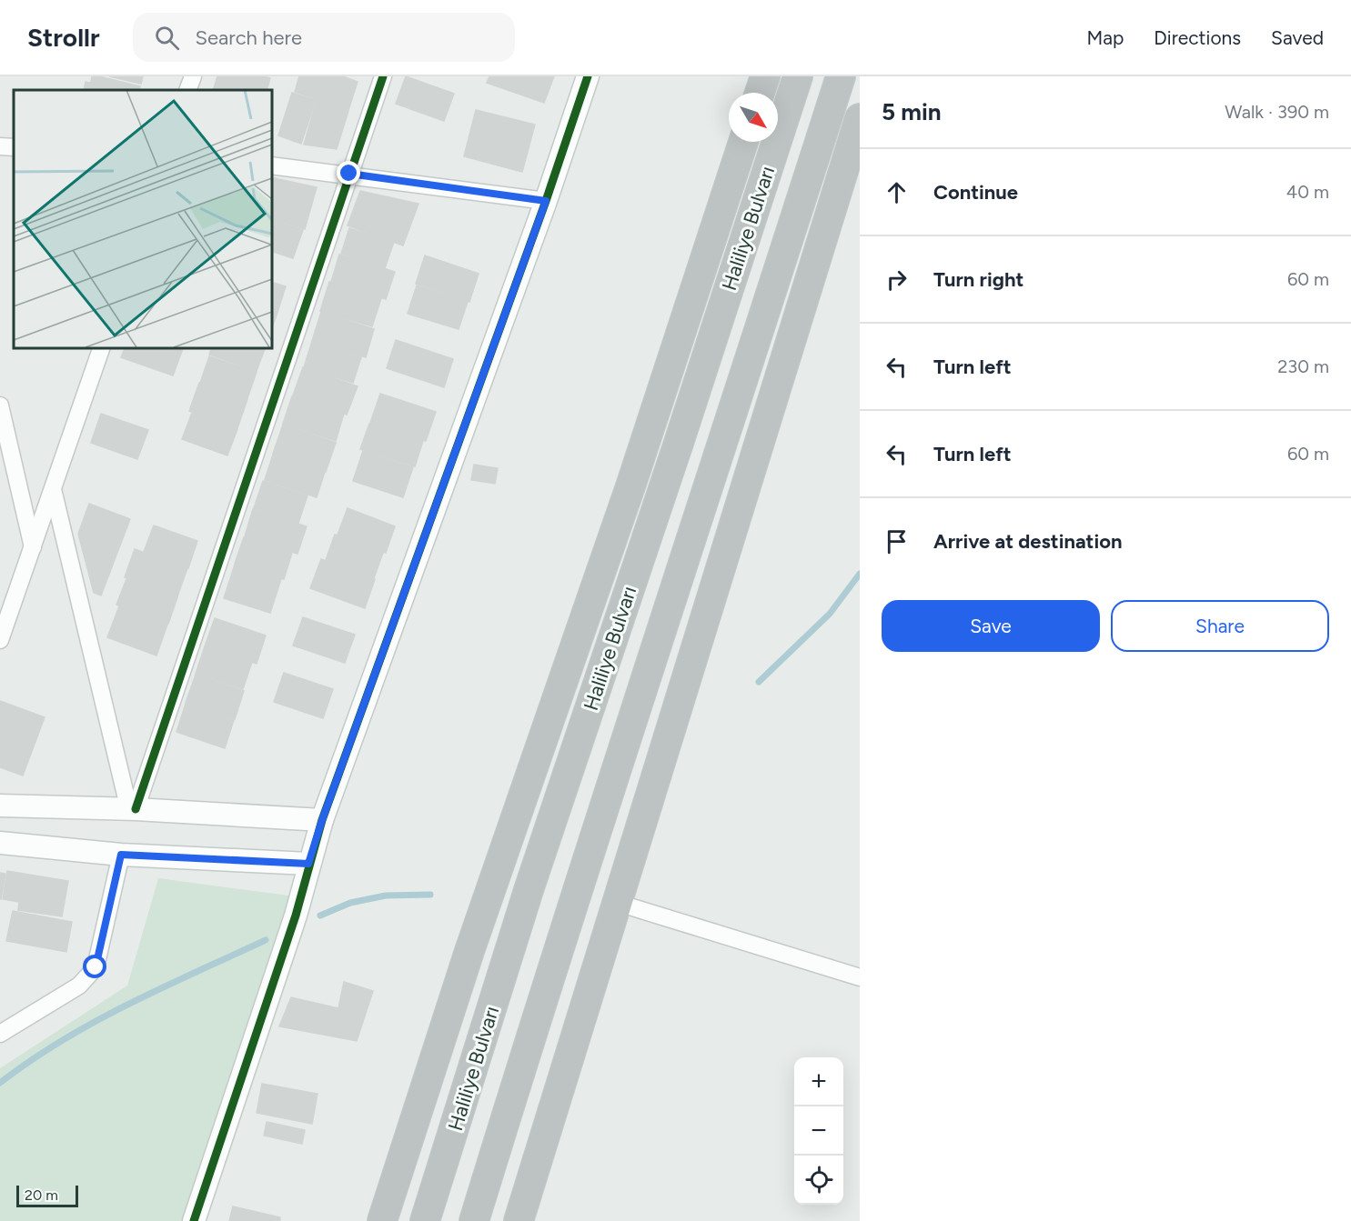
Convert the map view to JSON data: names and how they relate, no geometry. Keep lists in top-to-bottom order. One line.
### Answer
{"streets":{"highway":["Haliliye Bulvarı"]},"scale_bar":"20 m","north":"bottom right","page":{"header":"Strollr","search":"Search here","nav":["Map","Directions","Saved"],"heading":["5 min","Walk · 390 m"],"list":[["Continue","40 m"],["Turn right","60 m"],["Turn left","230 m"],["Turn left","60 m"],"Arrive at destination"],"buttons":["Save","Share"],"map_buttons":["+","−"],"scale":"20 m"}}
